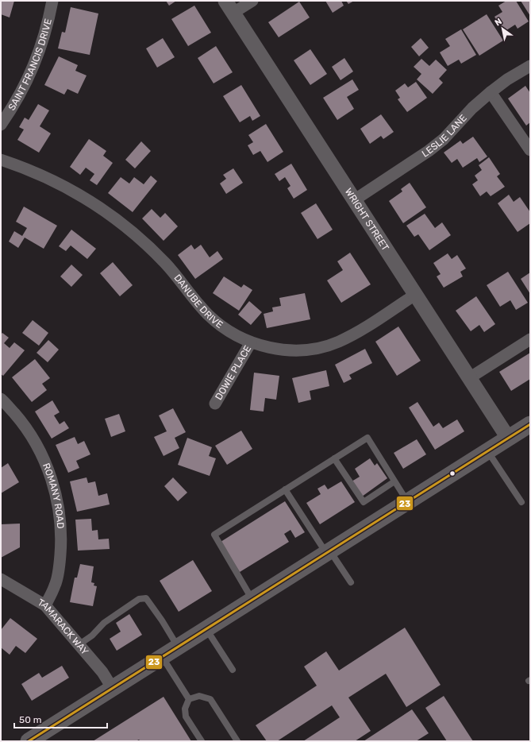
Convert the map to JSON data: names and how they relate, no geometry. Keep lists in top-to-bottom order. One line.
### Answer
{"streets":{"street":["SAINT FRANCIS DRIVE","LESLIE LANE","WRIGHT STREET","DANUBE DRIVE","DOWIE PLACE","ROMANY ROAD","TAMARACK WAY"]},"crossings":[["LESLIE LANE","WRIGHT STREET"],["WRIGHT STREET","DANUBE DRIVE"],["DANUBE DRIVE","DOWIE PLACE"],["ROMANY ROAD","TAMARACK WAY"]],"lines":["transit line 23"],"scale_bar":"50 m","north":"top left"}
